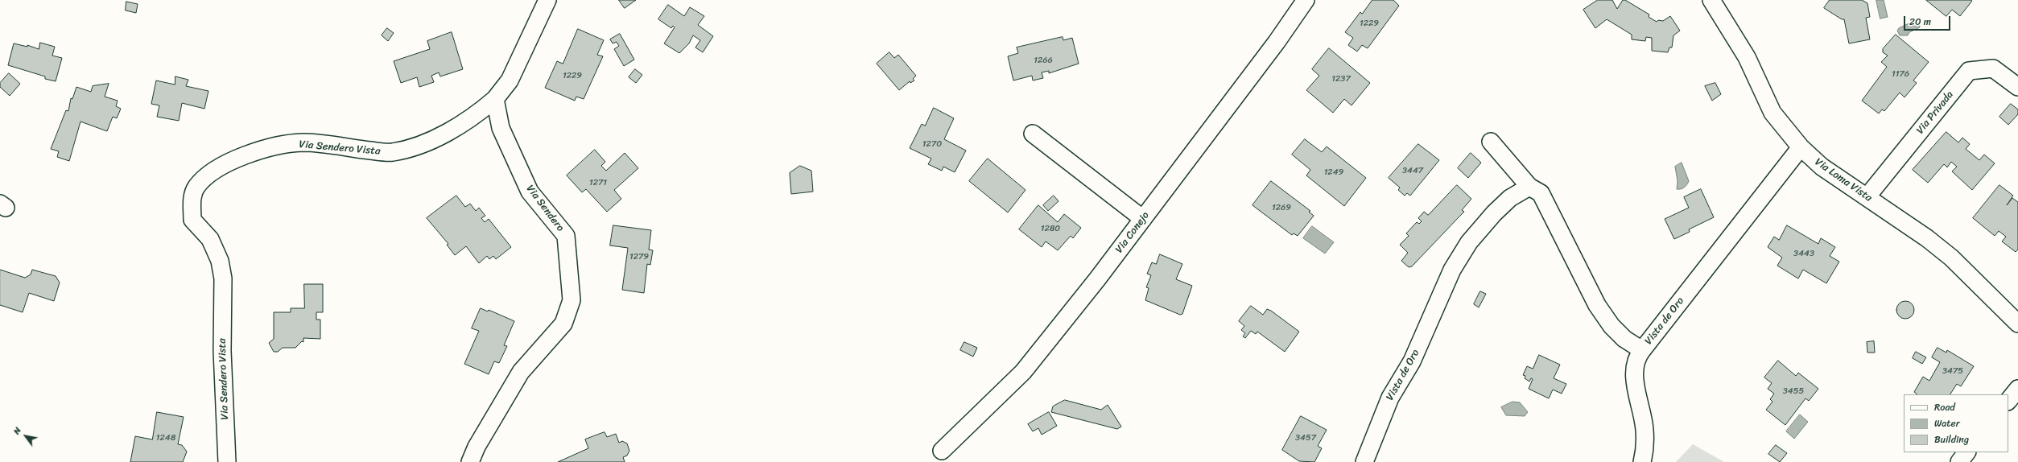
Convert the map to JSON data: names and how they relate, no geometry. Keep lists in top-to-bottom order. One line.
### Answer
{"streets":{"street":["Via Privada","Via Sendero Vista","Via Loma Vista","Via Sendero","Via Conejo","Vista de Oro"]},"crossings":[["Via Privada","Via Loma Vista"],["Via Sendero Vista","Via Sendero"],["Via Loma Vista","Vista de Oro"]],"house_numbers":["1229","1266","1176","1229","1237","1270","3447","1249","1271","1269","1280","3443","1279","3475","3455","1248","3457"],"legend":["Road","Water","Building"],"scale_bar":"20 m","north":"top left"}
